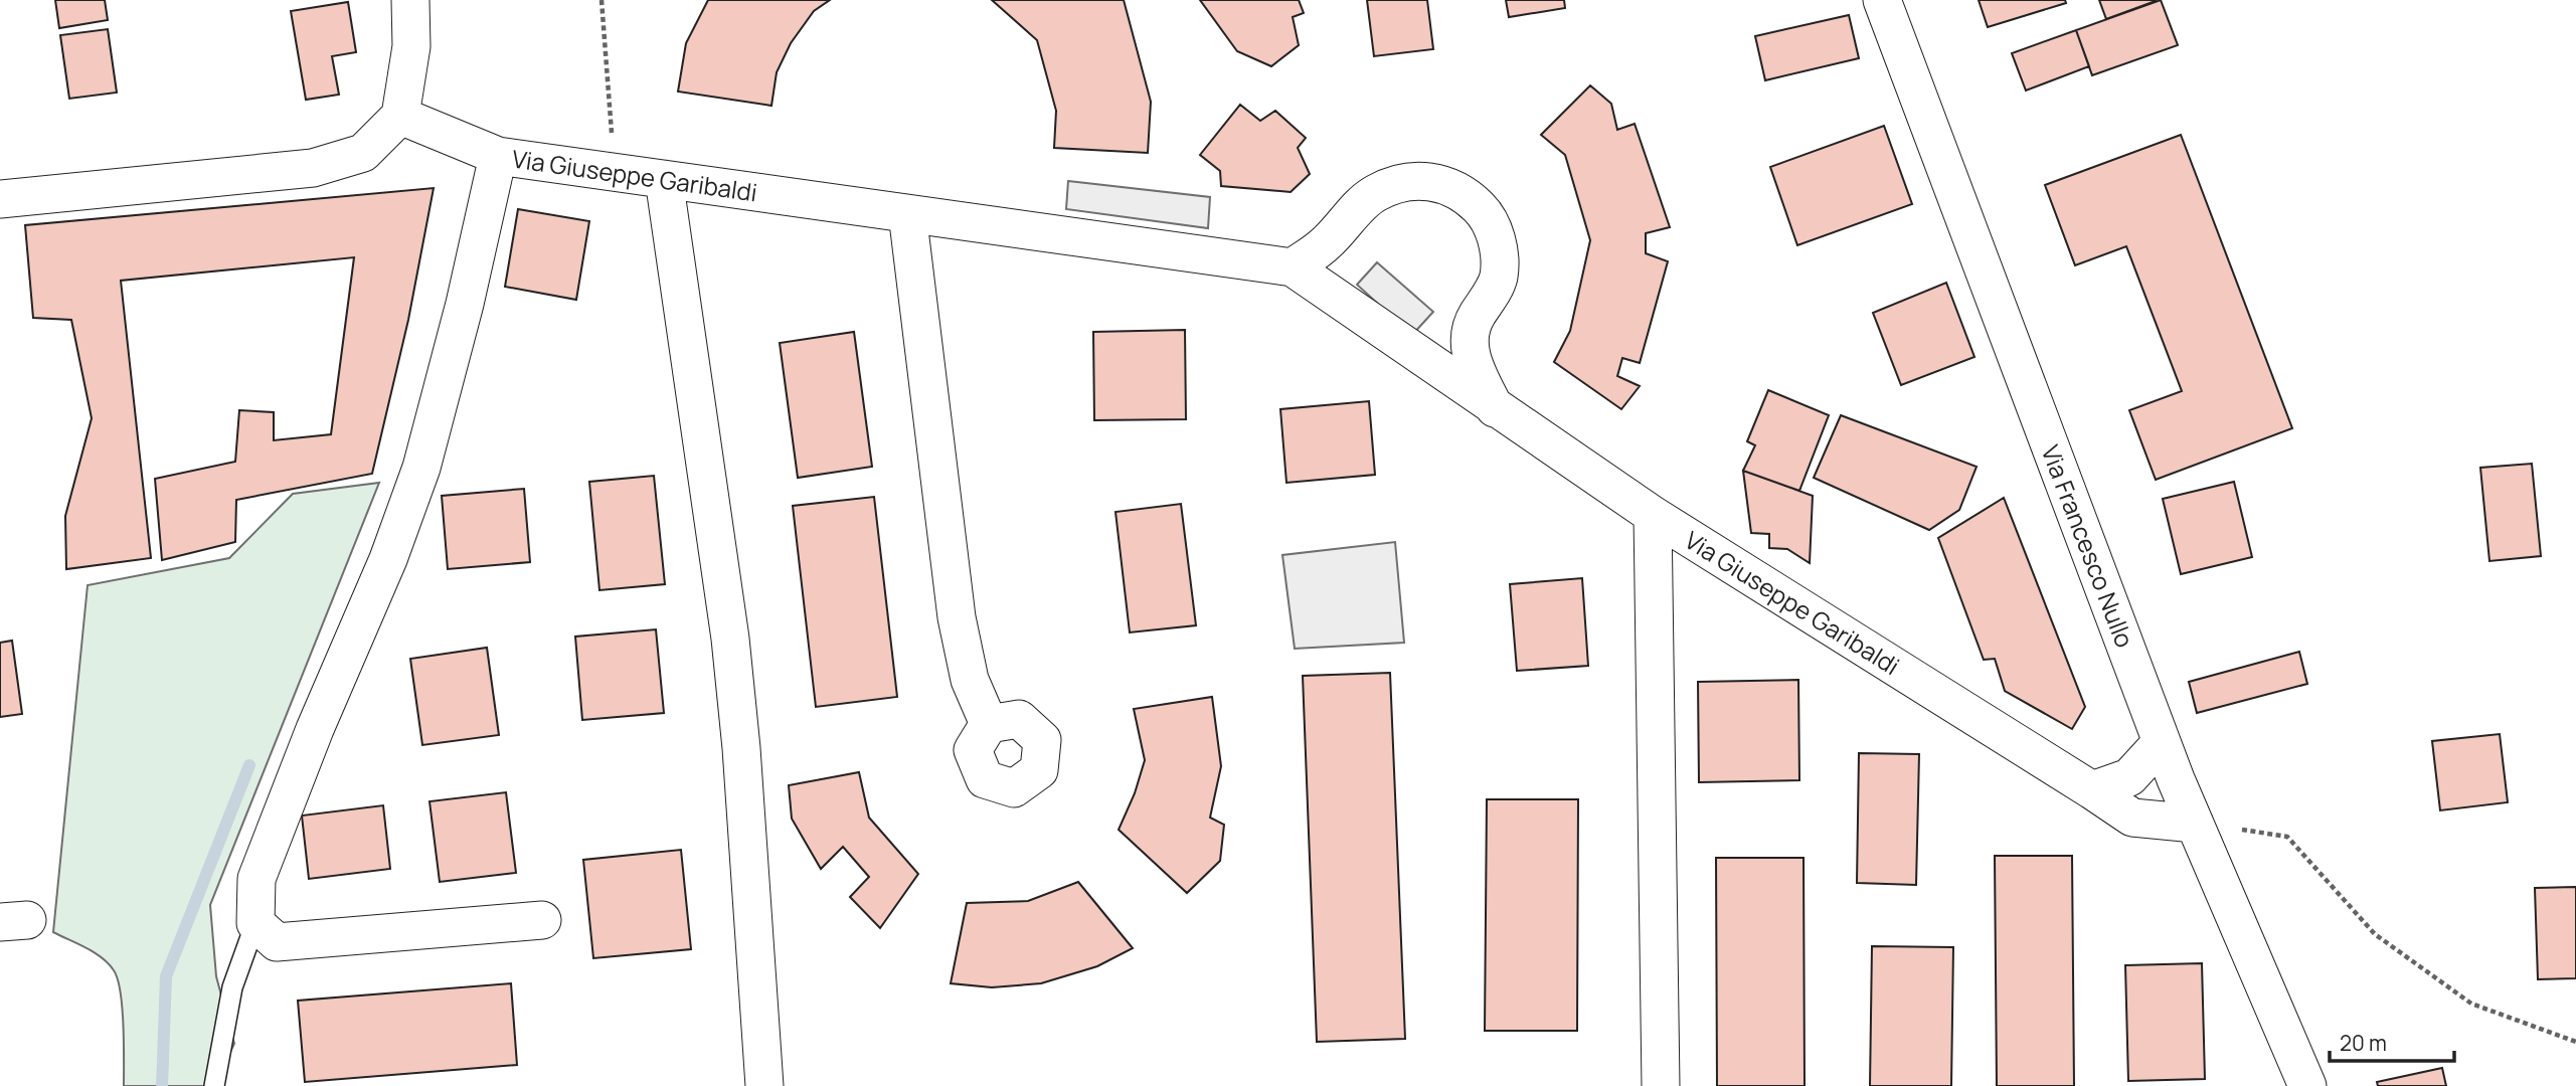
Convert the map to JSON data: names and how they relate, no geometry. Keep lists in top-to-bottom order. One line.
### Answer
{"streets":{"street":["Via Giuseppe Garibaldi","Via Francesco Nullo"]},"crossings":[["Via Giuseppe Garibaldi","Via Francesco Nullo"]],"scale_bar":"20 m"}
